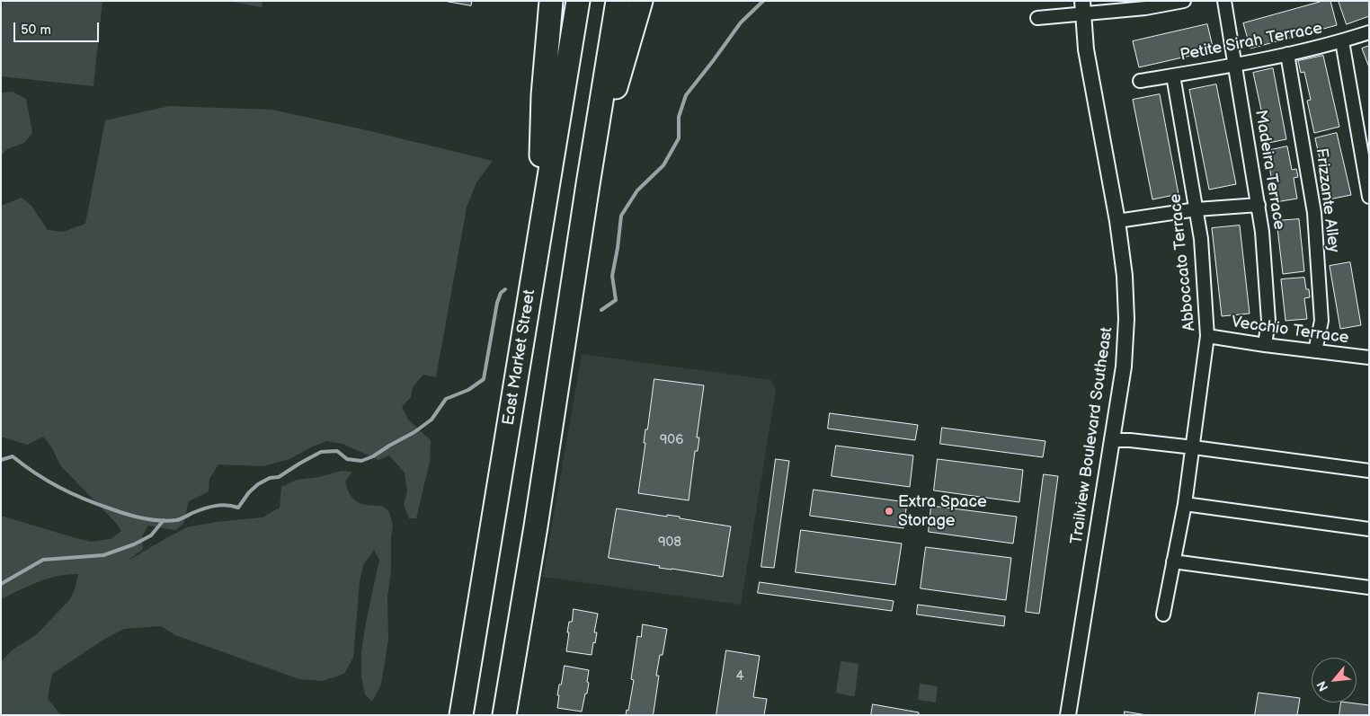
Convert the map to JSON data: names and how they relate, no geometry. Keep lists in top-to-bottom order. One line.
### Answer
{"streets":{"highway":["East Market Street"],"street":["Petite Sirah Terrace","Madeira Terrace","Frizzante Alley","Abboccato Terrace","Vecchio Terrace","Trailview Boulevard Southeast"]},"crossings":[["Petite Sirah Terrace","Madeira Terrace"],["Petite Sirah Terrace","Frizzante Alley"],["Petite Sirah Terrace","Abboccato Terrace"],["Madeira Terrace","Vecchio Terrace"],["Frizzante Alley","Vecchio Terrace"],["Abboccato Terrace","Vecchio Terrace"]],"places":["Extra Space Storage"],"house_numbers":["906","908","4"],"scale_bar":"50 m","north":"bottom left"}
